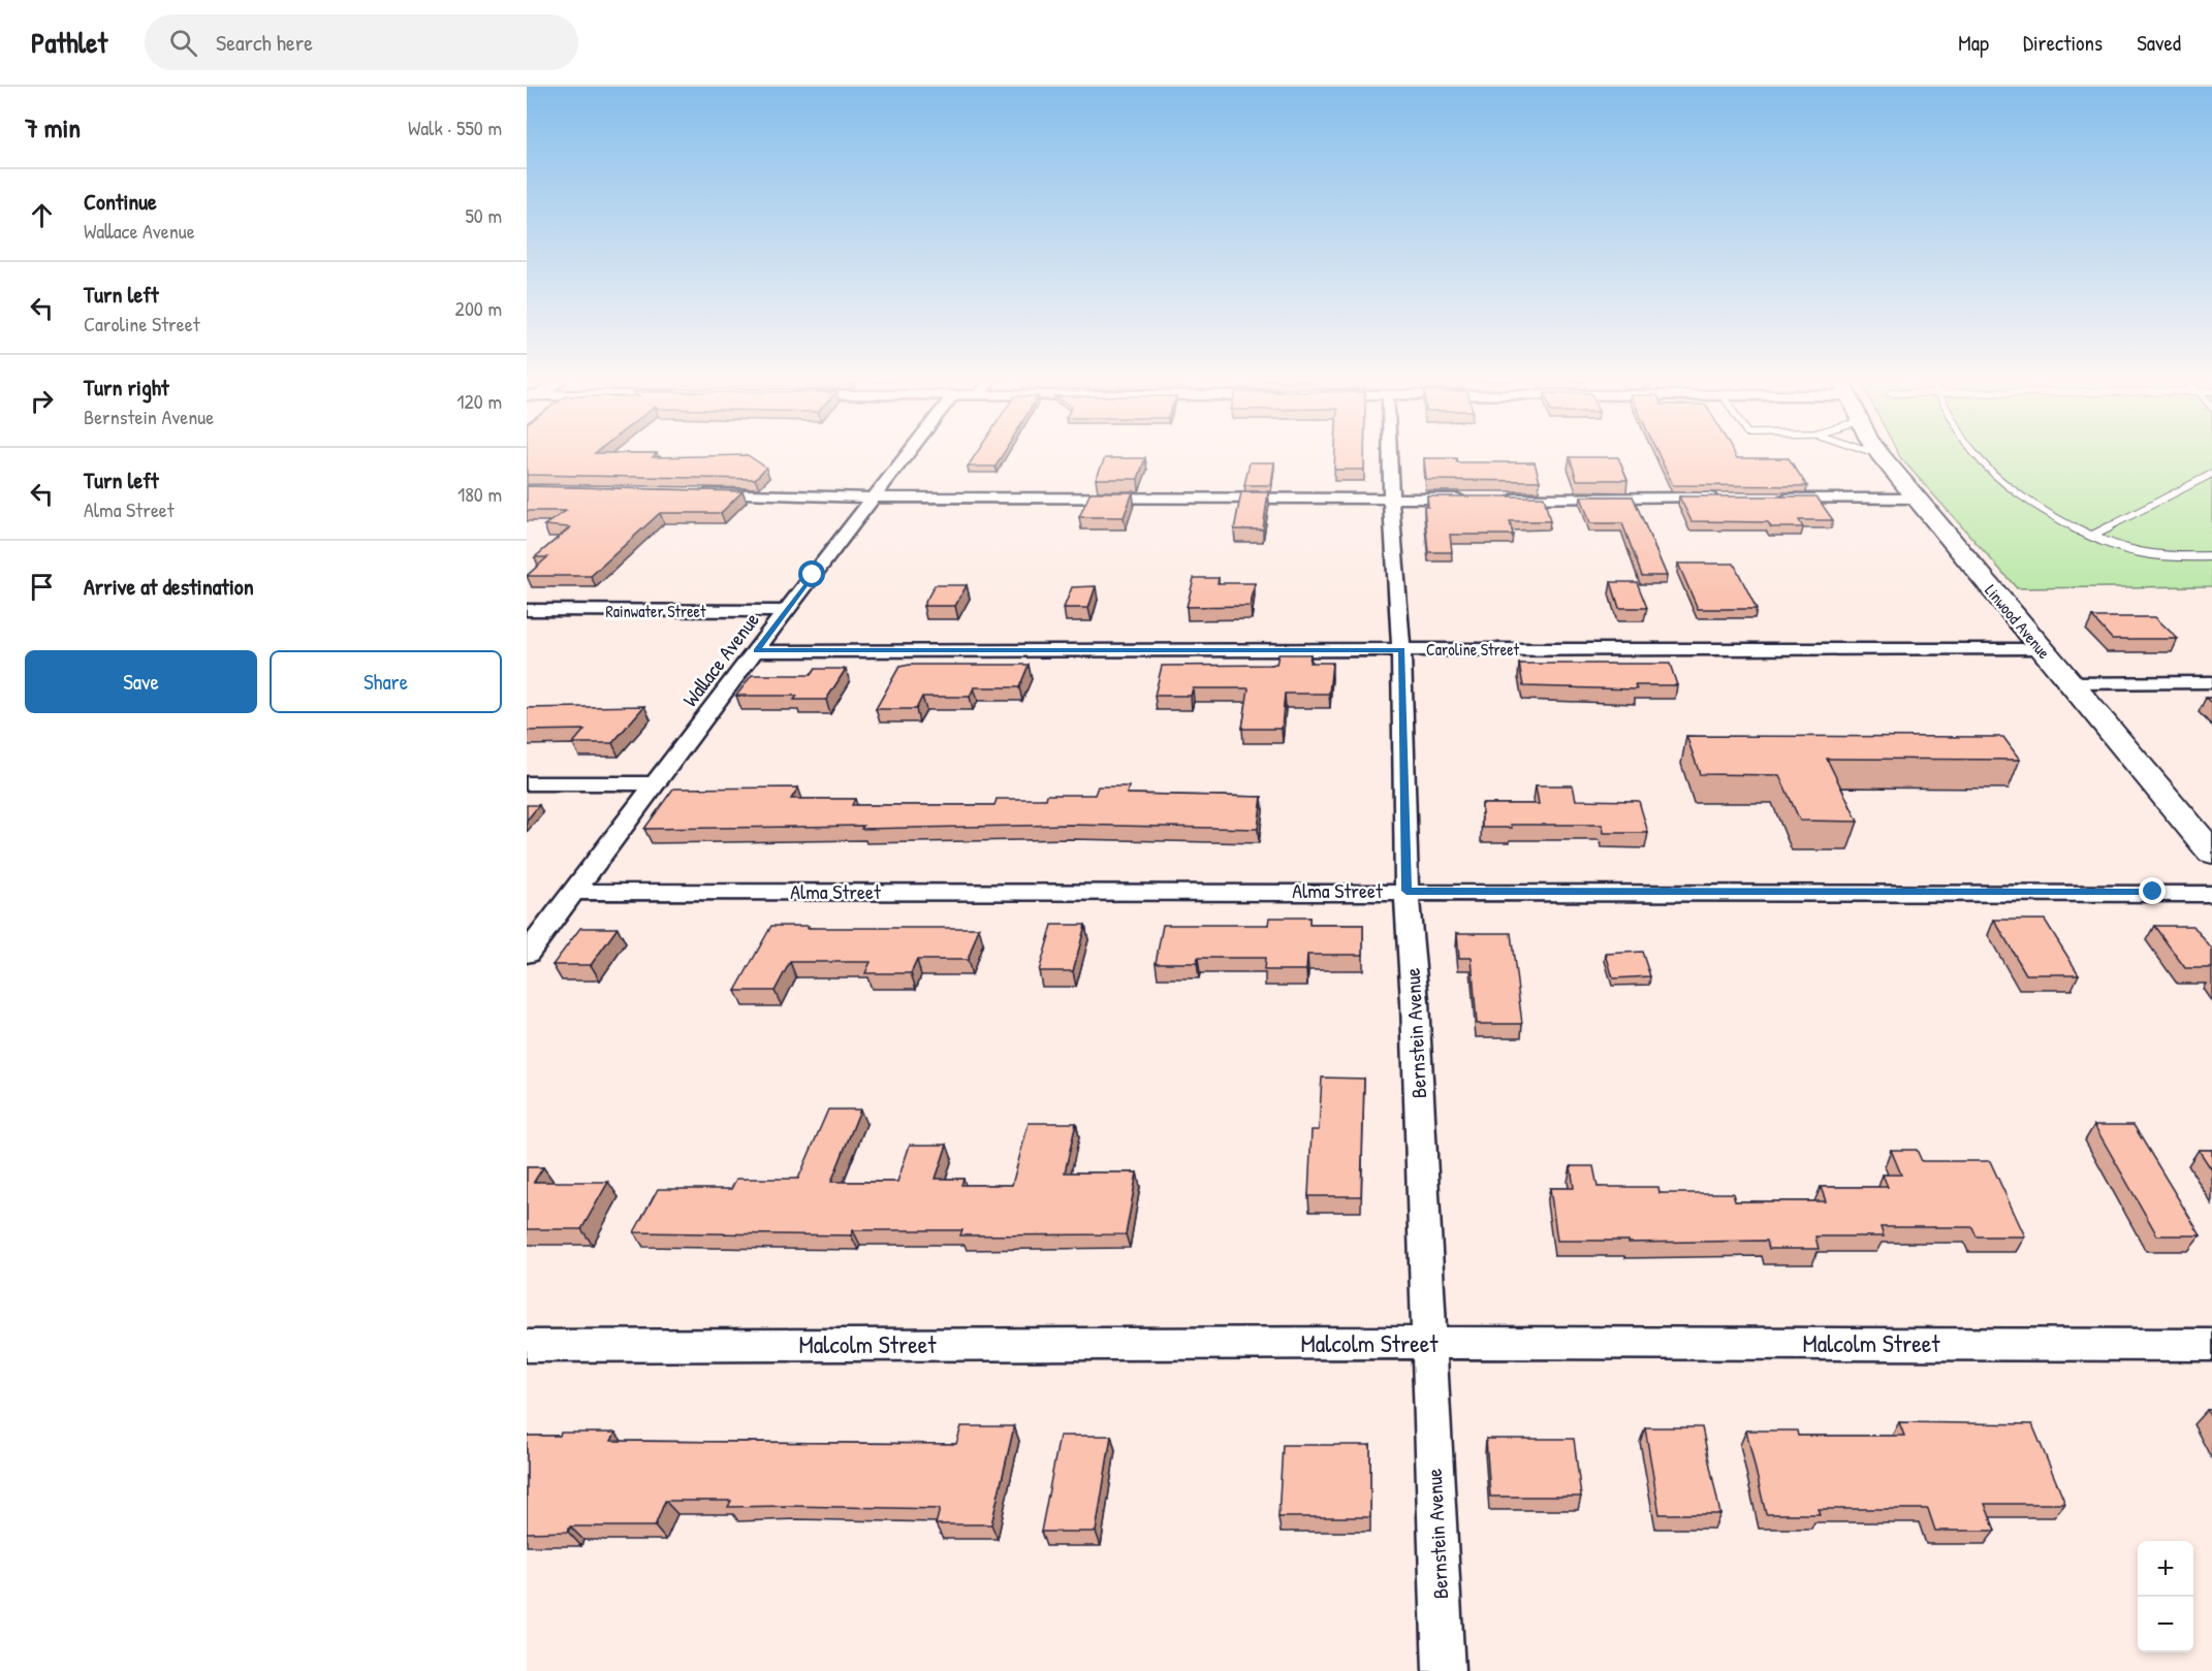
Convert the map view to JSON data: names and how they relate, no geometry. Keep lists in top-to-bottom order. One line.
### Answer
{"streets":{"main road":["Linwood Avenue"],"street":["Rainwater Street","Caroline Street","Wallace Avenue","Alma Street","Bernstein Avenue","Malcolm Street"]},"crossings":[["Rainwater Street","Wallace Avenue"],["Linwood Avenue","Caroline Street"],["Caroline Street","Wallace Avenue"],["Caroline Street","Bernstein Avenue"],["Wallace Avenue","Alma Street"],["Alma Street","Bernstein Avenue"],["Bernstein Avenue","Malcolm Street"]],"page":{"header":"Pathlet","search":"Search here","nav":["Map","Directions","Saved"],"heading":["7 min","Walk · 550 m"],"list":[["Continue","Wallace Avenue","50 m"],["Turn left","Caroline Street","200 m"],["Turn right","Bernstein Avenue","120 m"],["Turn left","Alma Street","180 m"],"Arrive at destination"],"buttons":["Save","Share"],"map_buttons":["+","−"]}}
